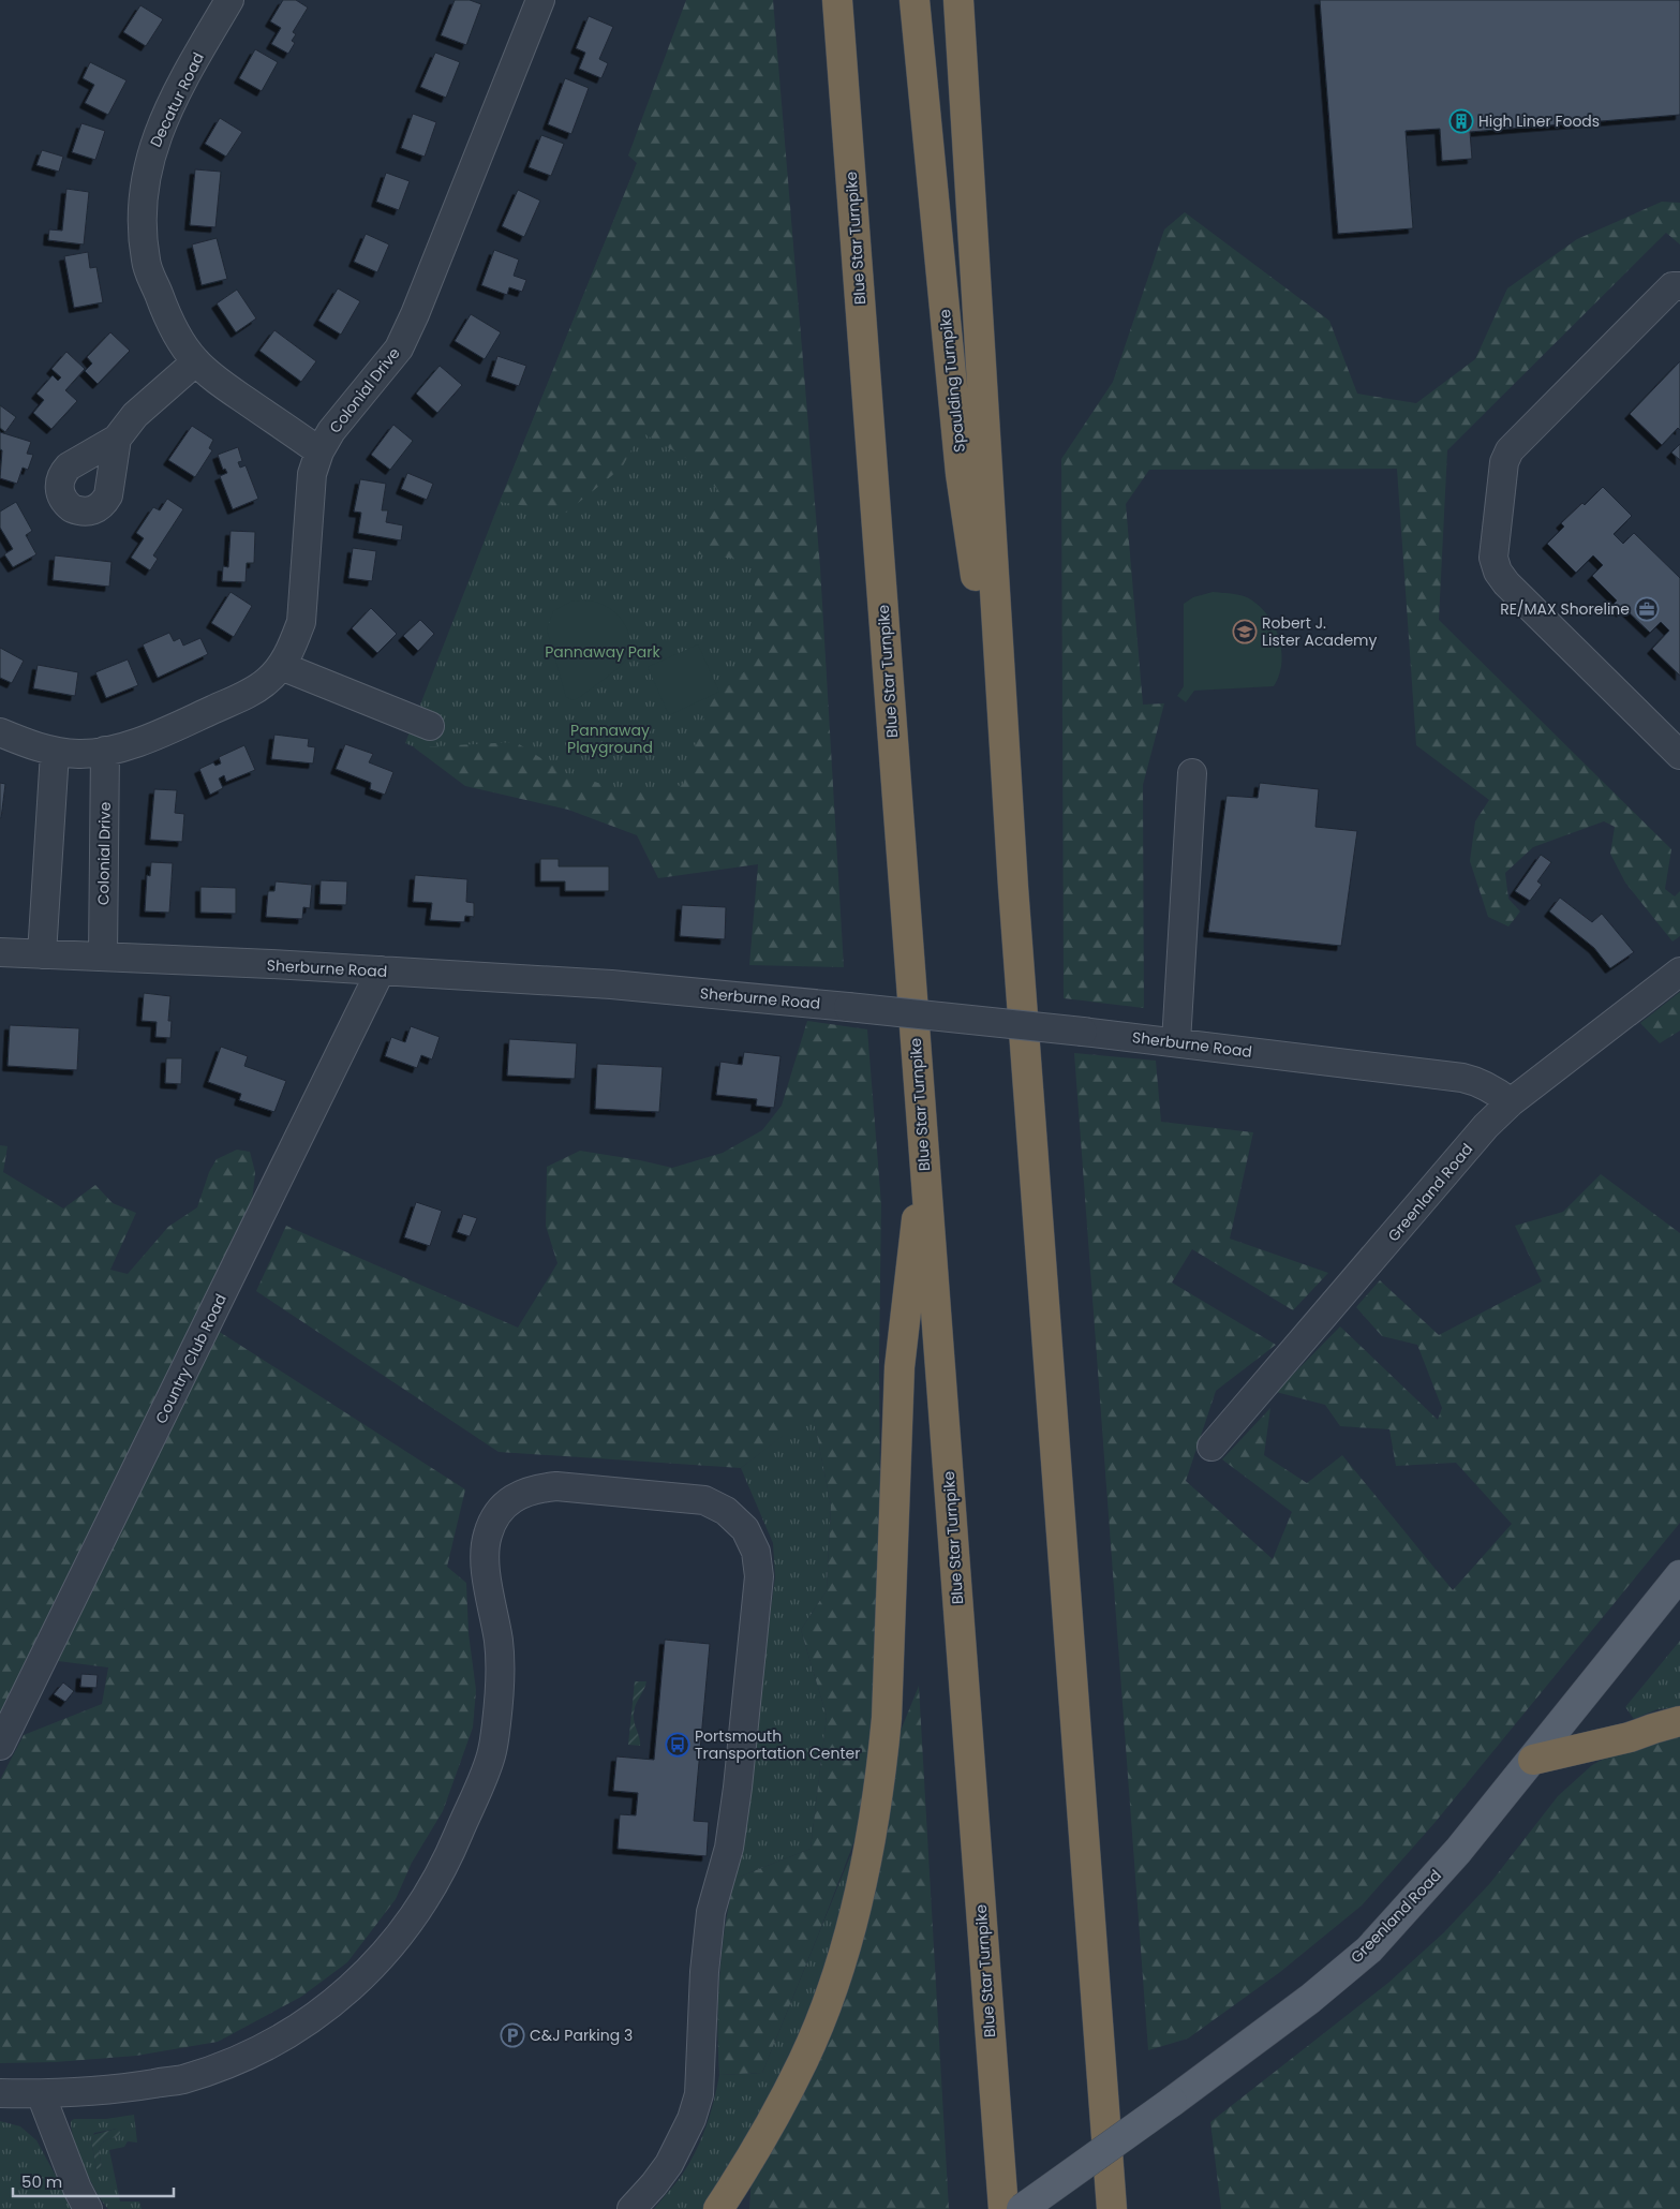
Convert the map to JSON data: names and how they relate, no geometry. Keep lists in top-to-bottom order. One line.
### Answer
{"streets":{"highway":["Blue Star Turnpike","Spaulding Turnpike"],"main road":["Greenland Road"],"street":["Decatur Road","Colonial Drive","Sherburne Road","Country Club Road"]},"crossings":[["Decatur Road","Colonial Drive"],["Colonial Drive","Sherburne Road"],["Sherburne Road","Greenland Road"],["Sherburne Road","Country Club Road"]],"parks":["Pannaway Park","Pannaway Playground"],"places":{"building":["High Liner Foods"],"office":["RE/MAX Shoreline"],"school or university":["Robert J. Lister Academy"],"bus stop":["Portsmouth Transportation Center"],"parking":["C&J Parking 3"]},"scale_bar":"50 m"}
